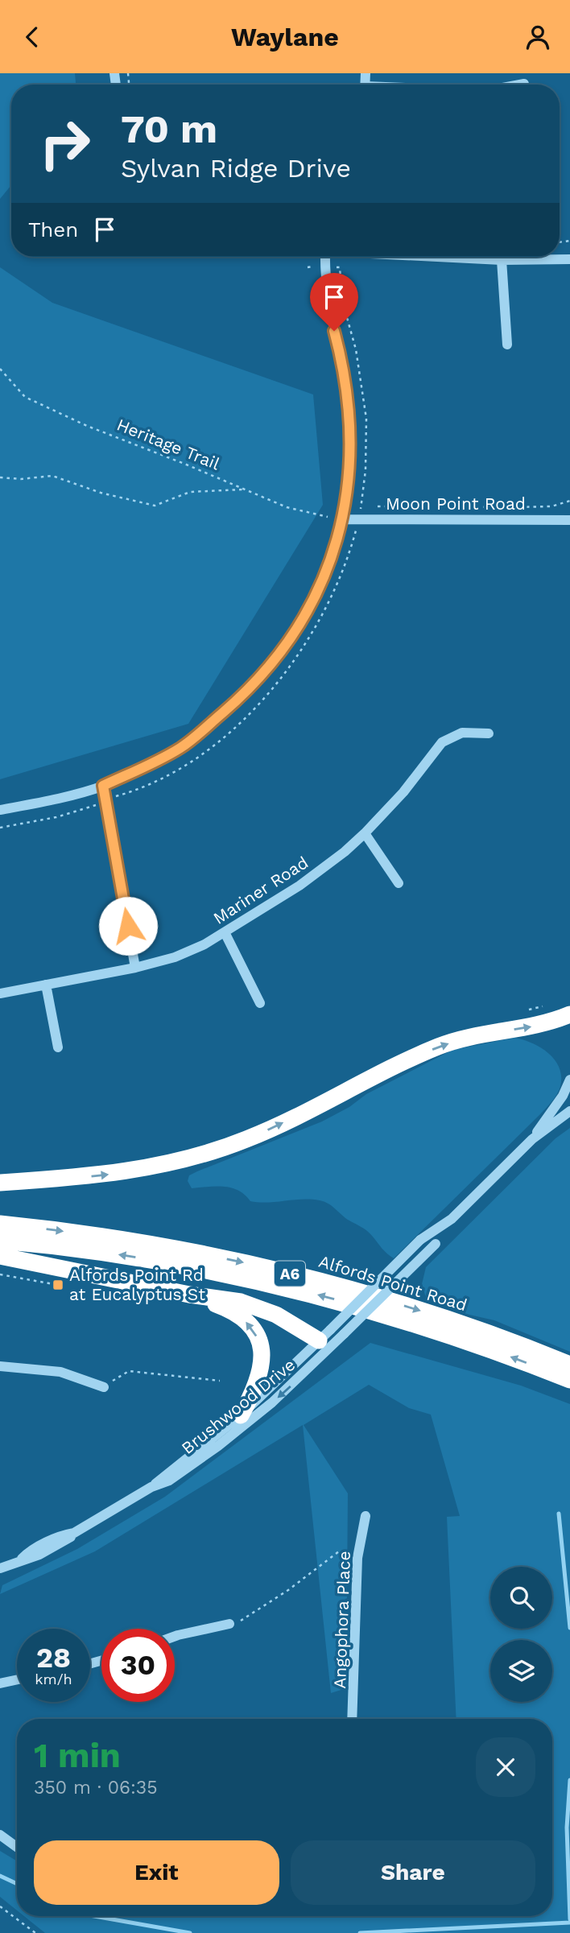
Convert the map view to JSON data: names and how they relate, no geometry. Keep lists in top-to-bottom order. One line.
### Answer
{"streets":{"highway":["A6","Alfords Point Road"],"street":["Moon Point Road","Mariner Road","Brushwood Drive","Angophora Place"],"path":["Heritage Trail"]},"crossings":[["Heritage Trail","Moon Point Road"]],"places":{"transit":["Alfords Point Rd at Eucalyptus St"]},"page":{"header":"Waylane","turn":["70 m","Sylvan Ridge Drive"],"then":"Then","speed":"28 km/h","limit":"30","heading":["1 min","350 m · 06:35"],"buttons":["Exit","Share"]}}
